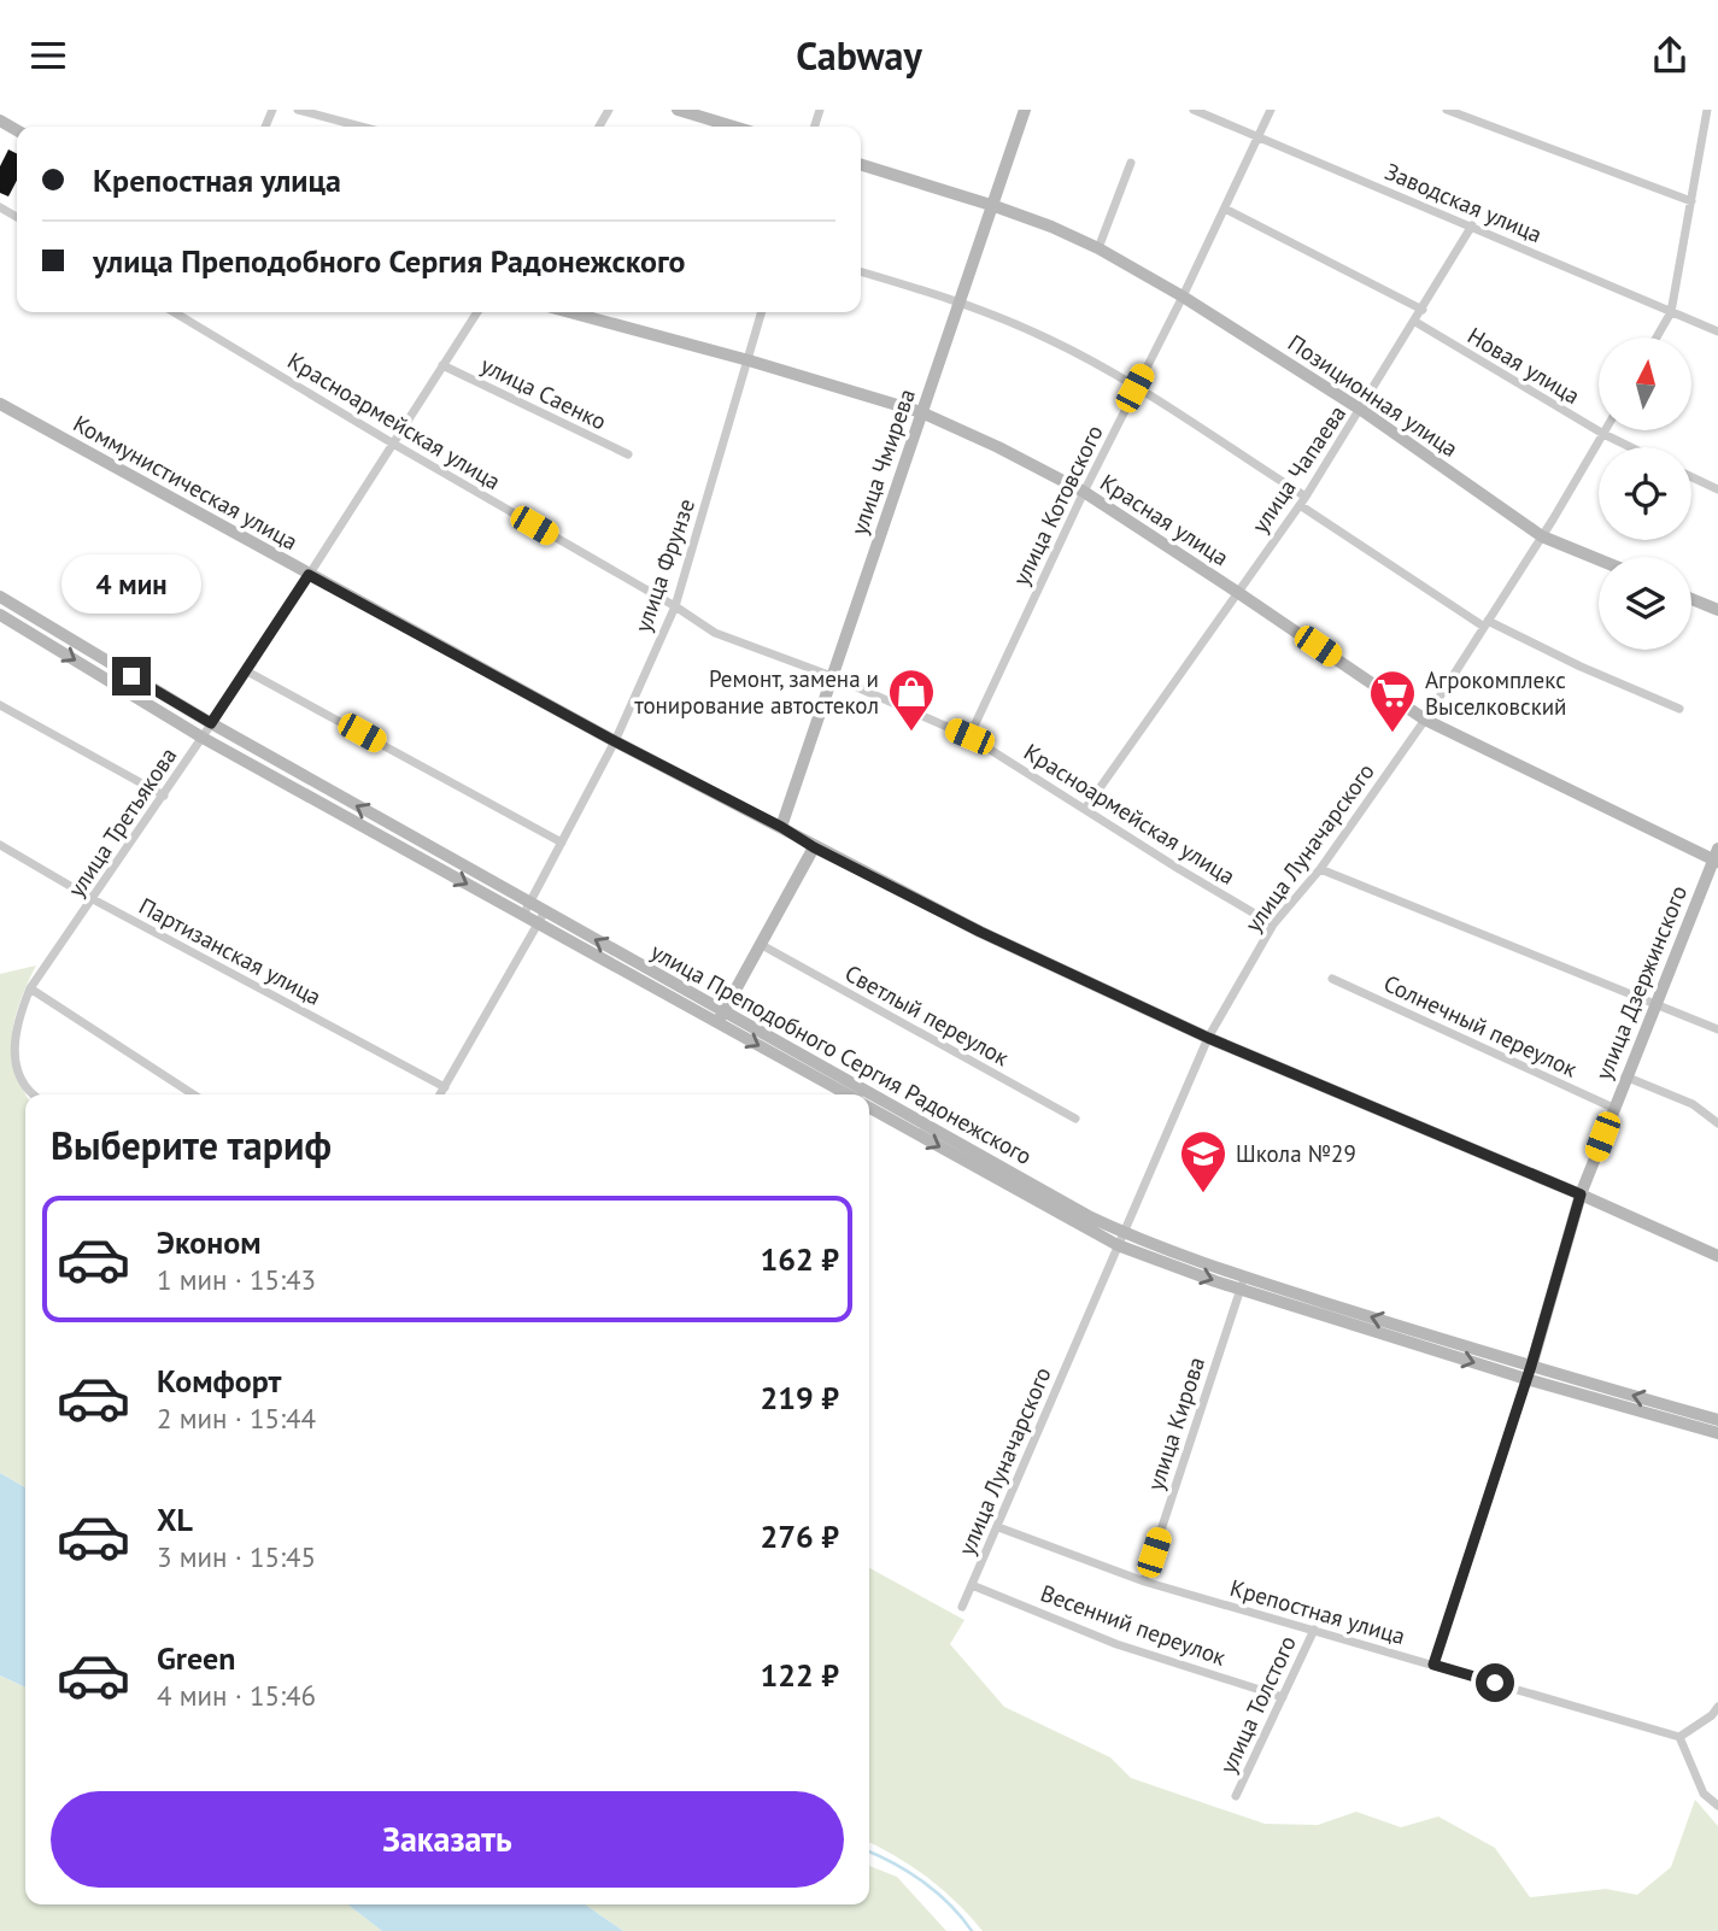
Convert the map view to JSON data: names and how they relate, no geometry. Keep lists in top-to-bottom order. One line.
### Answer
{"streets":{"street":["Заводская улица","Новая улица","улица Саенко","Позиционная улица","Красноармейская улица","улица Чмирева","улица Чапаева","Коммунистическая улица","улица Котовского","Красная улица","улица Фрунзе","улица Третьякова","улица Луначарского","Партизанская улица","улица Дзержинского","Светлый переулок","Солнечный переулок","улица Преподобного Сергия Радонежского","улица Кирова","Крепостная улица","Весенний переулок","улица Толстого"]},"crossings":[["Заводская улица","улица Чапаева"],["Заводская улица","улица Котовского"],["Новая улица","улица Чапаева"],["Новая улица","улица Луначарского"],["улица Саенко","улица Третьякова"],["Позиционная улица","улица Чмирева"],["Позиционная улица","улица Чапаева"],["Позиционная улица","улица Котовского"],["Позиционная улица","улица Луначарского"],["Красноармейская улица","улица Чмирева"],["Красноармейская улица","улица Чапаева"],["Красноармейская улица","улица Котовского"],["Красноармейская улица","улица Фрунзе"],["Красноармейская улица","улица Третьякова"],["Красноармейская улица","улица Луначарского"],["улица Чмирева","Коммунистическая улица"],["улица Чмирева","Красная улица"],["улица Чапаева","Красная улица"],["Коммунистическая улица","улица Фрунзе"],["Коммунистическая улица","улица Третьякова"],["Коммунистическая улица","улица Луначарского"],["Коммунистическая улица","улица Дзержинского"],["улица Котовского","Красная улица"],["Красная улица","улица Фрунзе"],["Красная улица","улица Луначарского"],["Красная улица","улица Дзержинского"],["улица Фрунзе","улица Преподобного Сергия Радонежского"],["улица Третьякова","Партизанская улица"],["улица Третьякова","улица Преподобного Сергия Радонежского"],["улица Луначарского","улица Преподобного Сергия Радонежского"],["улица Луначарского","Крепостная улица"],["улица Луначарского","Весенний переулок"],["улица Дзержинского","Солнечный переулок"],["улица Дзержинского","улица Преподобного Сергия Радонежского"],["улица Дзержинского","Крепостная улица"],["улица Преподобного Сергия Радонежского","улица Кирова"],["улица Кирова","Крепостная улица"],["Крепостная улица","улица Толстого"],["Весенний переулок","улица Толстого"]],"places":{"shop":["Ремонт, замена и тонирование автостекол"],"supermarket":["Агрокомплекс Выселковский"],"school or university":["Школа №29"]},"north":"top","page":{"header":"Cabway","banner":["Крепостная улица","улица Преподобного Сергия Радонежского"],"bubble":"4 мин","heading":"Выберите тариф","list":[{"name":"Эконом","note":"1 мин · 15:43","value":"162 ₽"},{"name":"Комфорт","note":"2 мин · 15:44","value":"219 ₽"},{"name":"XL","note":"3 мин · 15:45","value":"276 ₽"},{"name":"Green","note":"4 мин · 15:46","value":"122 ₽"}],"buttons":"Заказать"}}
